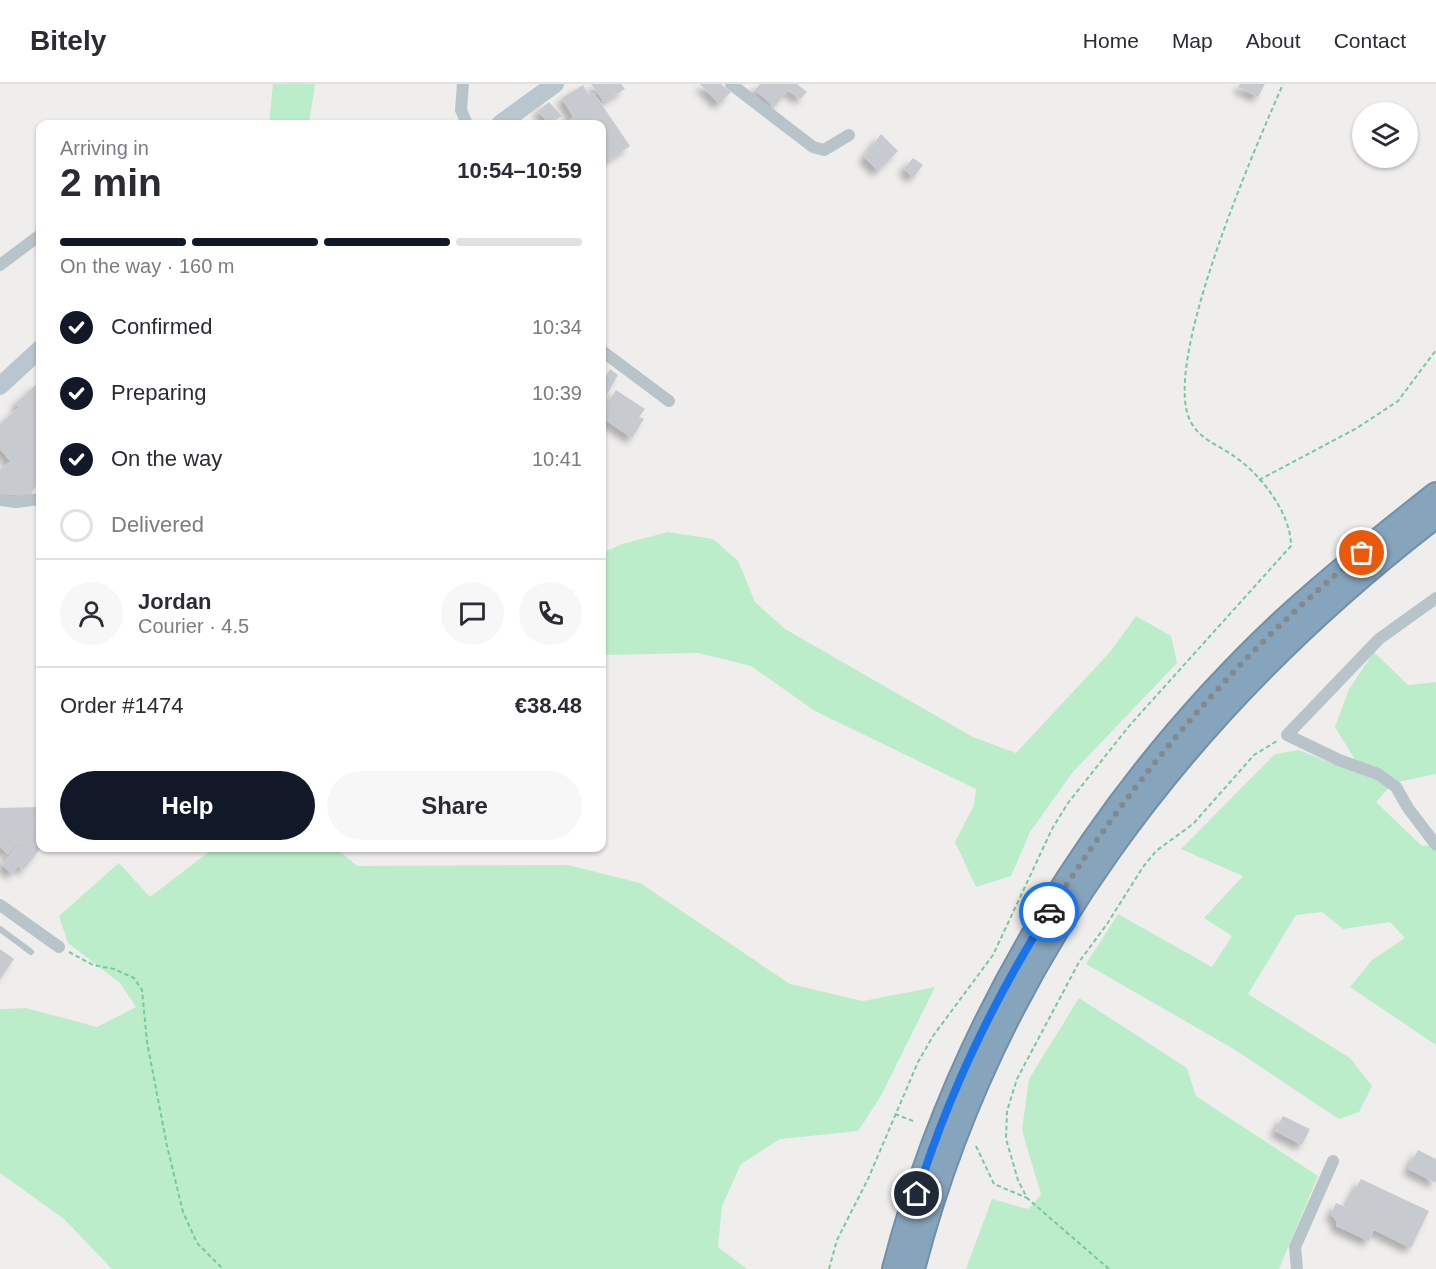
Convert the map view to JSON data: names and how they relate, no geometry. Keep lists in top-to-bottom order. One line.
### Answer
{"page":{"header":"Bitely","nav":["Home","Map","About","Contact"],"heading":["2 min","Arriving in","10:54–10:59"],"panel":["Jordan","Courier · 4.5","Order #1474","€38.48"],"bar":"On the way · 160 m","list":[["Confirmed","10:34"],["Preparing","10:39"],["On the way","10:41"],"Delivered"],"buttons":["Help","Share"]}}
